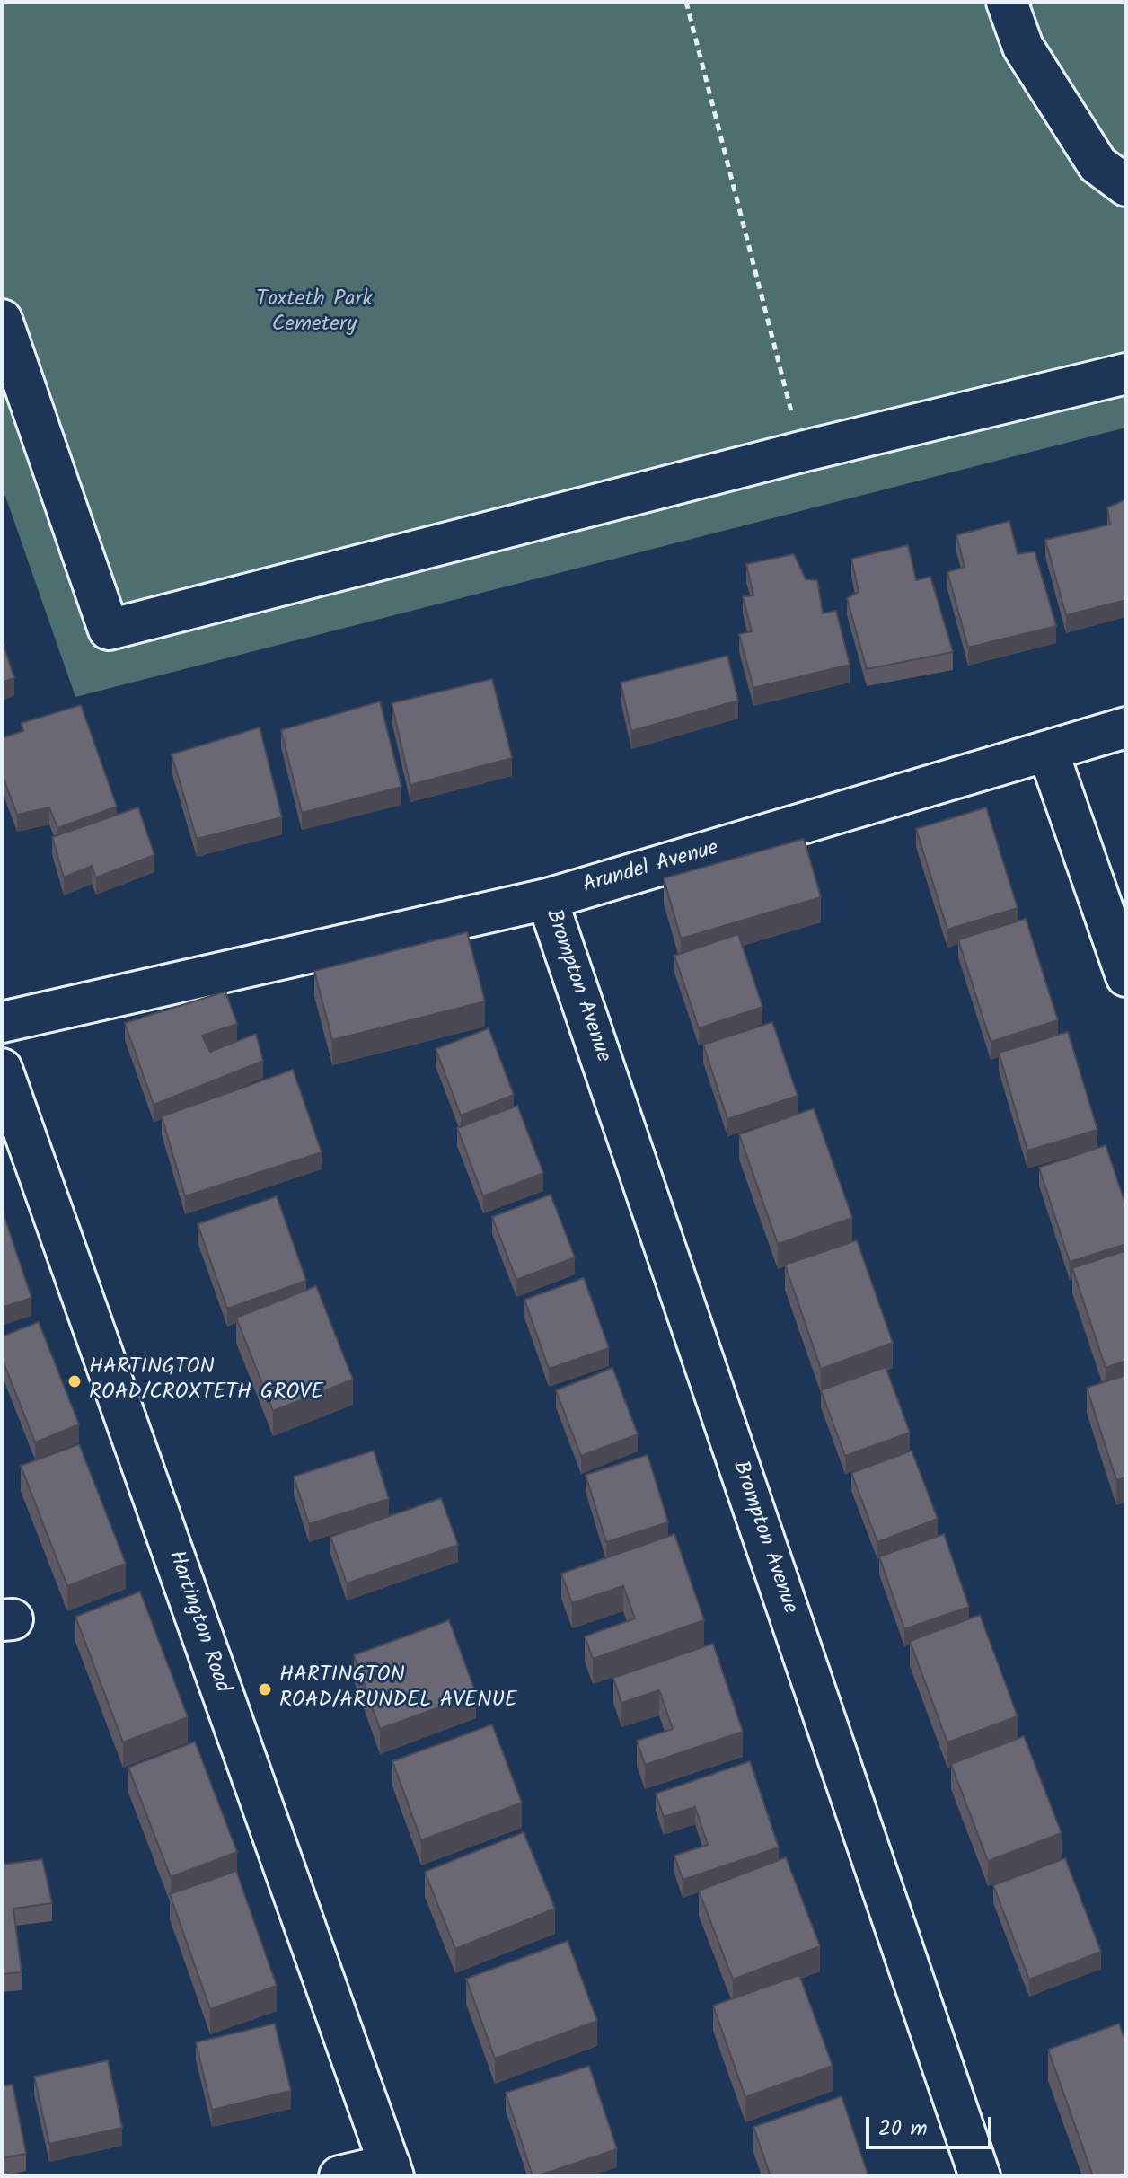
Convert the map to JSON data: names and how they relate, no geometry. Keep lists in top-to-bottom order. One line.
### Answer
{"streets":{"street":["Arundel Avenue","Brompton Avenue","Hartington Road"]},"crossings":[["Arundel Avenue","Brompton Avenue"]],"parks":["Toxteth Park Cemetery"],"places":["HARTINGTON ROAD/CROXTETH GROVE","HARTINGTON ROAD/ARUNDEL AVENUE"],"scale_bar":"20 m"}
